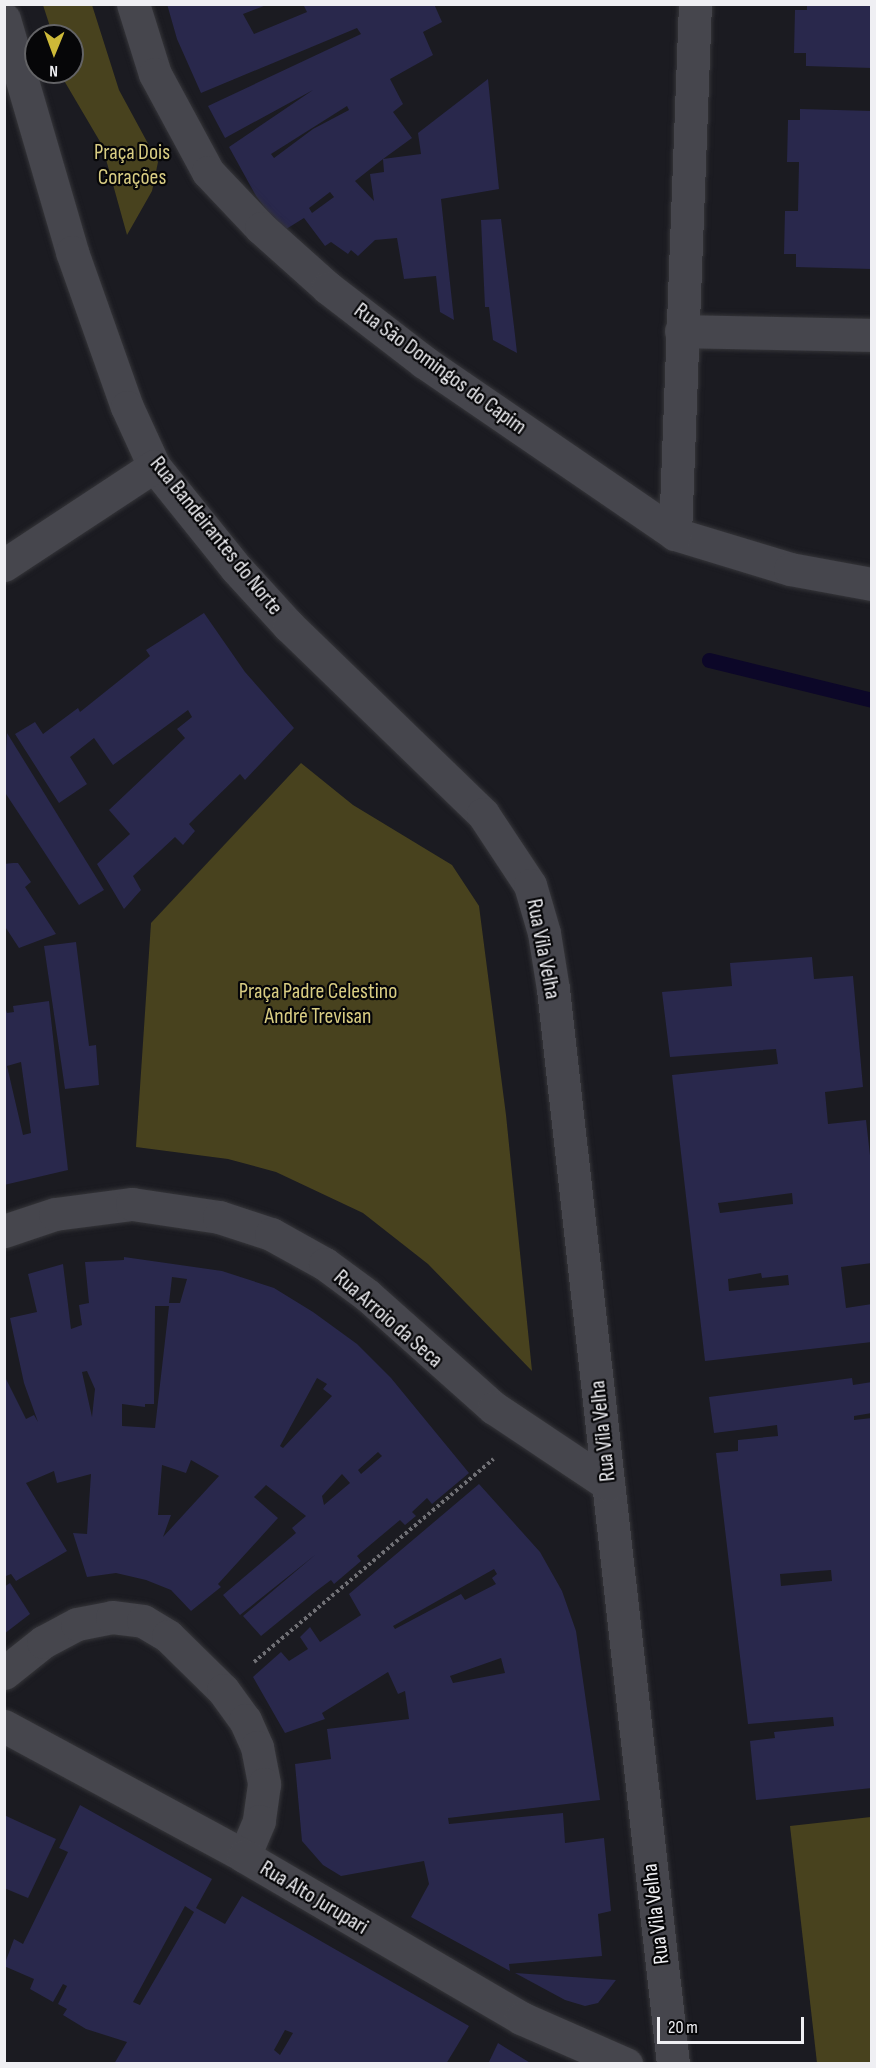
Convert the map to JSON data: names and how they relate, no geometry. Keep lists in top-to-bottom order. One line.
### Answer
{"streets":{"street":["Rua São Domingos do Capim","Rua Bandeirantes do Norte","Rua Vila Velha","Rua Arroio da Seca","Rua Alto Jurupari"]},"crossings":[["Rua Bandeirantes do Norte","Rua Vila Velha"],["Rua Vila Velha","Rua Arroio da Seca"]],"parks":["Praça Dois Corações","Praça Padre Celestino André Trevisan"],"scale_bar":"20 m","north":"bottom"}
